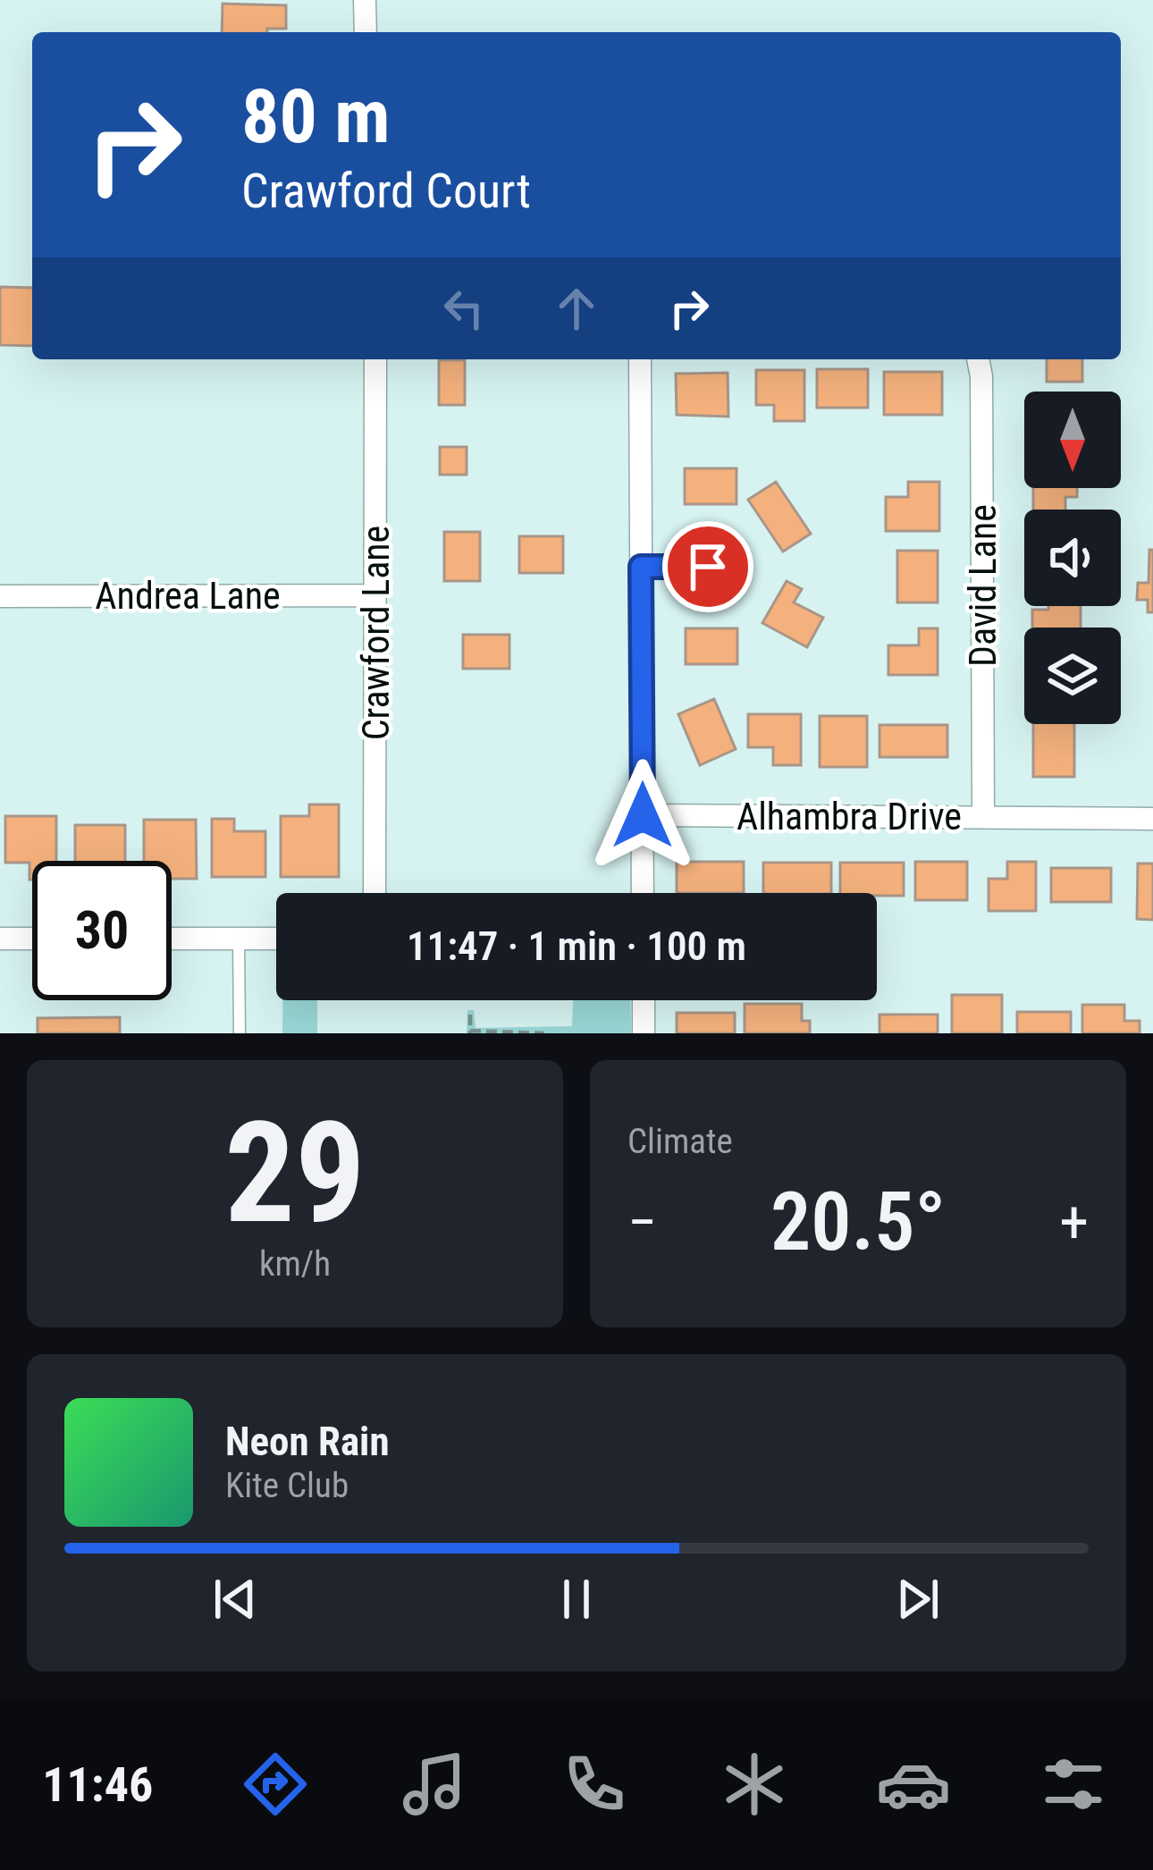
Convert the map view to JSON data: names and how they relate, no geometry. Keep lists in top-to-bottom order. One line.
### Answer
{"streets":{"street":["David Lane","Andrea Lane","Crawford Lane","Alhambra Drive"]},"crossings":[["David Lane","Alhambra Drive"],["Andrea Lane","Crawford Lane"]],"north":"bottom","page":{"turn":["80 m","Crawford Court"],"limit":"30","trip":"11:47 · 1 min · 100 m","tile":[["29","km/h"],"Climate"],"heat":["−","20.5°","+"],"song":["Neon Rain","Kite Club"],"tabs":"11:46"}}
